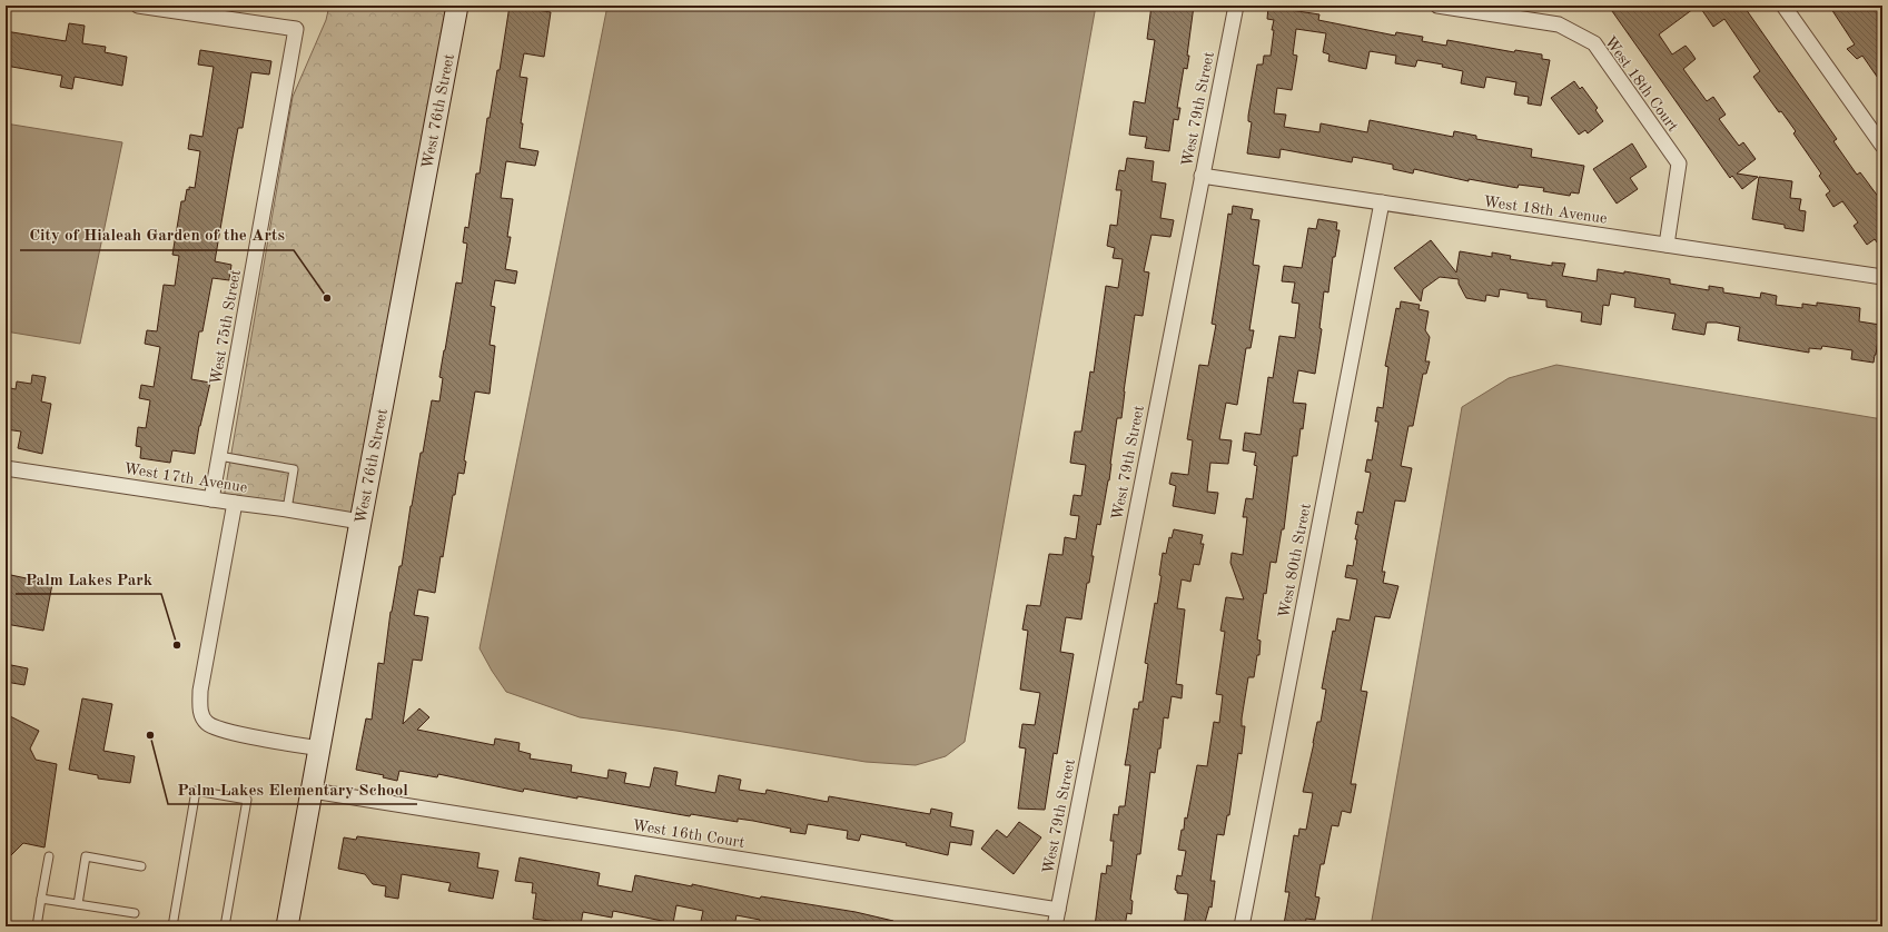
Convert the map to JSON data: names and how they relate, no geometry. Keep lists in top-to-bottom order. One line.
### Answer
{"streets":{"street":["West 18th Court","West 79th Street","West 76th Street","West 18th Avenue","West 75th Street","West 17th Avenue","West 80th Street","West 16th Court"]},"crossings":[["West 18th Court","West 18th Avenue"],["West 79th Street","West 18th Avenue"],["West 79th Street","West 16th Court"],["West 76th Street","West 17th Avenue"],["West 76th Street","West 16th Court"],["West 18th Avenue","West 80th Street"],["West 75th Street","West 17th Avenue"]],"places":["City of Hialeah Garden of the Arts","Palm Lakes Park","Palm Lakes Elementary School"]}
